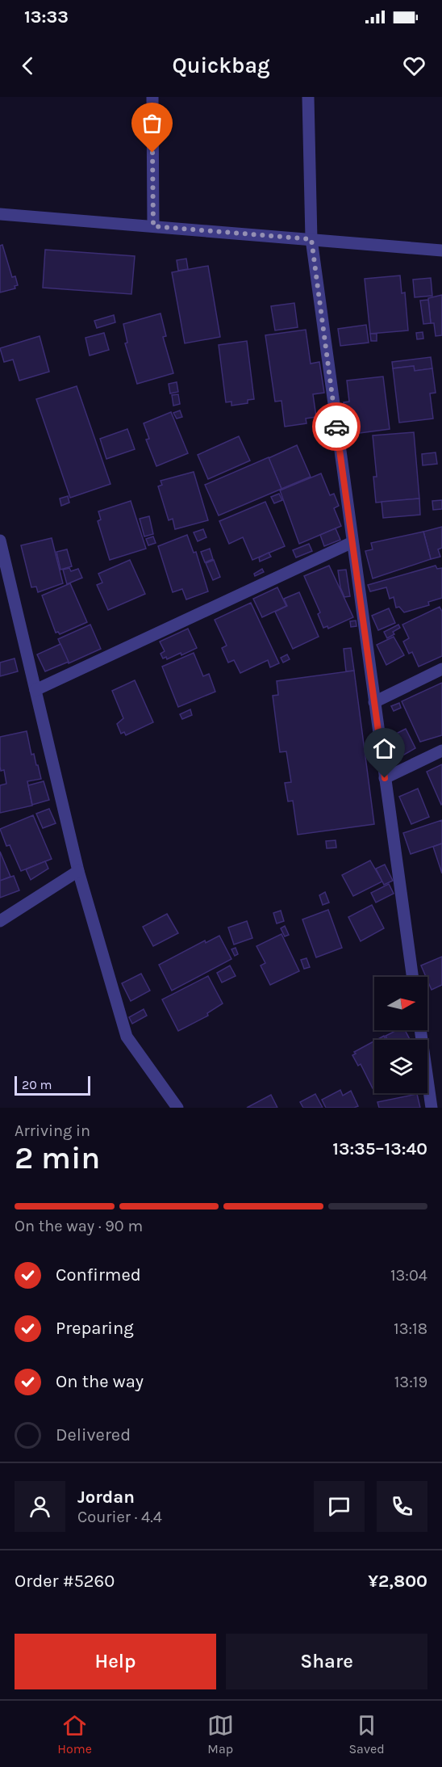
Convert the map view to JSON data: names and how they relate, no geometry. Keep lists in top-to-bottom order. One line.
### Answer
{"scale_bar":"20 m","north":"right","page":{"status":"13:33","header":"Quickbag","scale":"20 m","heading":["2 min","Arriving in","13:35–13:40"],"panel":["Jordan","Courier · 4.4","Order #5260","¥2,800"],"bar":"On the way · 90 m","list":[["Confirmed","13:04"],["Preparing","13:18"],["On the way","13:19"],"Delivered"],"buttons":["Help","Share"],"tabs":["Home","Map","Saved"]}}
